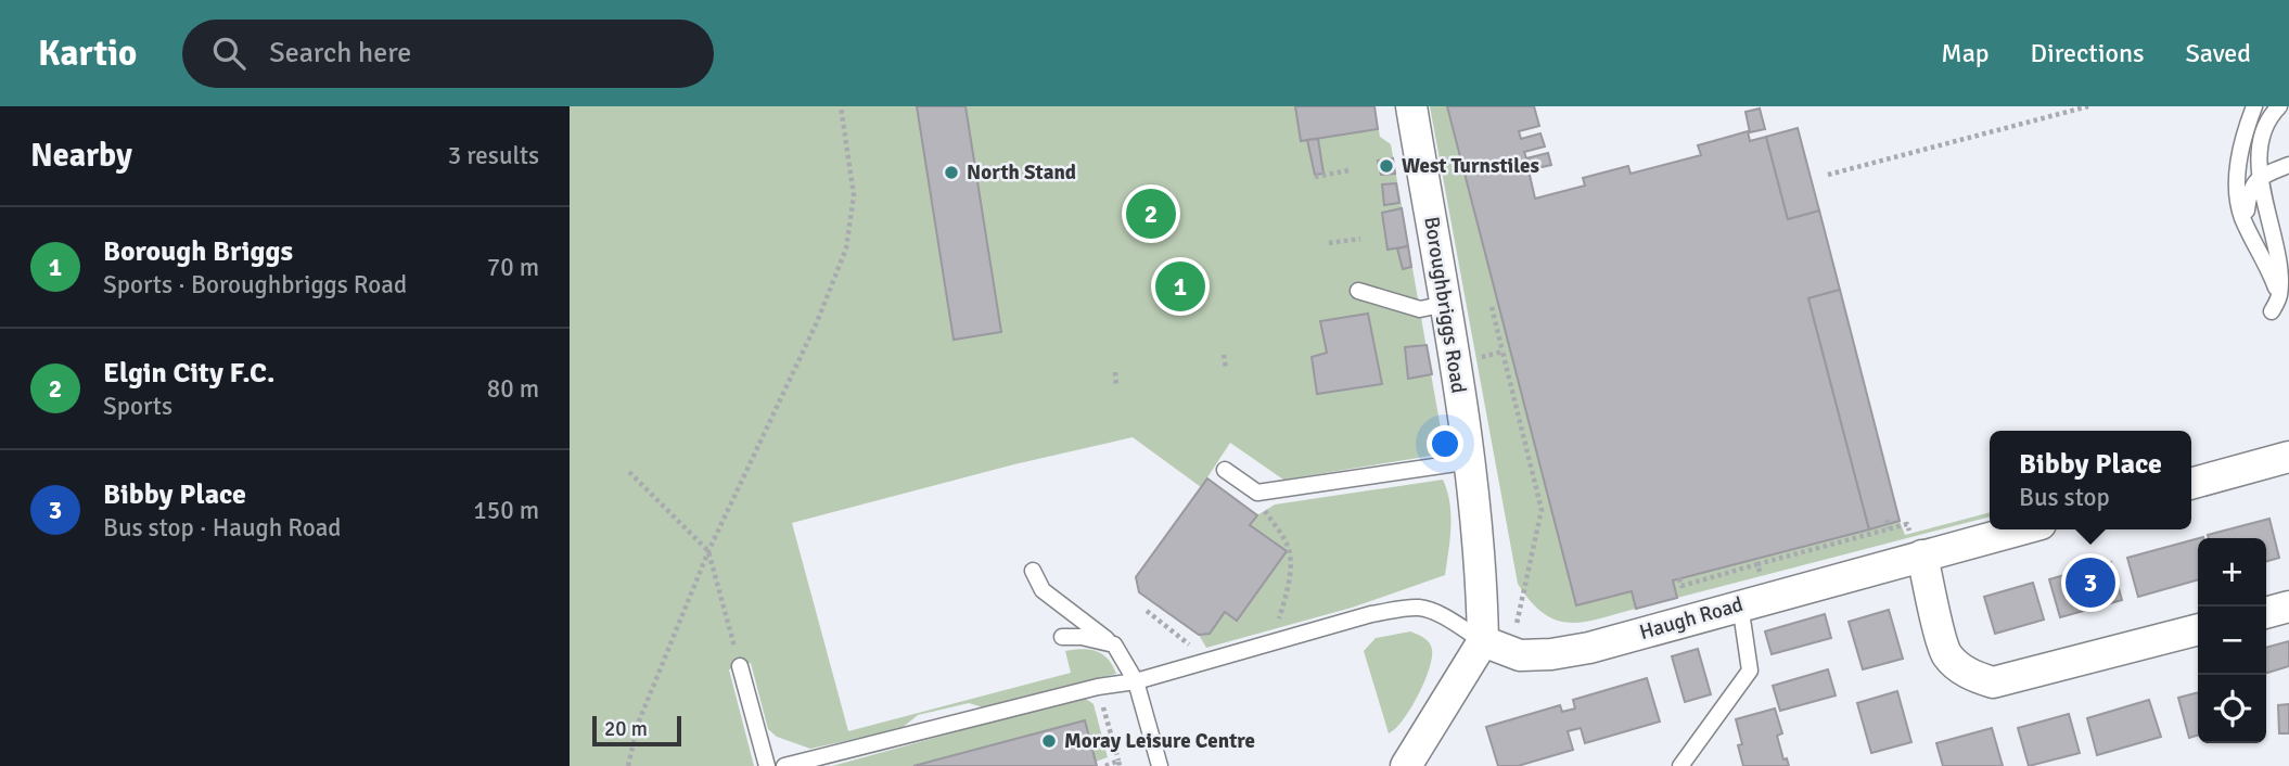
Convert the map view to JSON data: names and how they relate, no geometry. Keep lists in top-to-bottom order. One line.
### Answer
{"streets":{"street":["Boroughbriggs Road","Haugh Road"]},"crossings":[["Boroughbriggs Road","Haugh Road"]],"places":["West Turnstiles","North Stand","Moray Leisure Centre"],"scale_bar":"20 m","page":{"header":"Kartio","search":"Search here","nav":["Map","Directions","Saved"],"heading":["Nearby","3 results"],"pins":["2","1","3"],"list":[{"mark":"1","name":"Borough Briggs","note":"Sports · Boroughbriggs Road","value":"70 m"},{"mark":"2","name":"Elgin City F.C.","note":"Sports","value":"80 m"},{"mark":"3","name":"Bibby Place","note":"Bus stop · Haugh Road","value":"150 m"}],"popup":["Bibby Place","Bus stop"],"map_buttons":["+","−"],"scale":"20 m"}}
